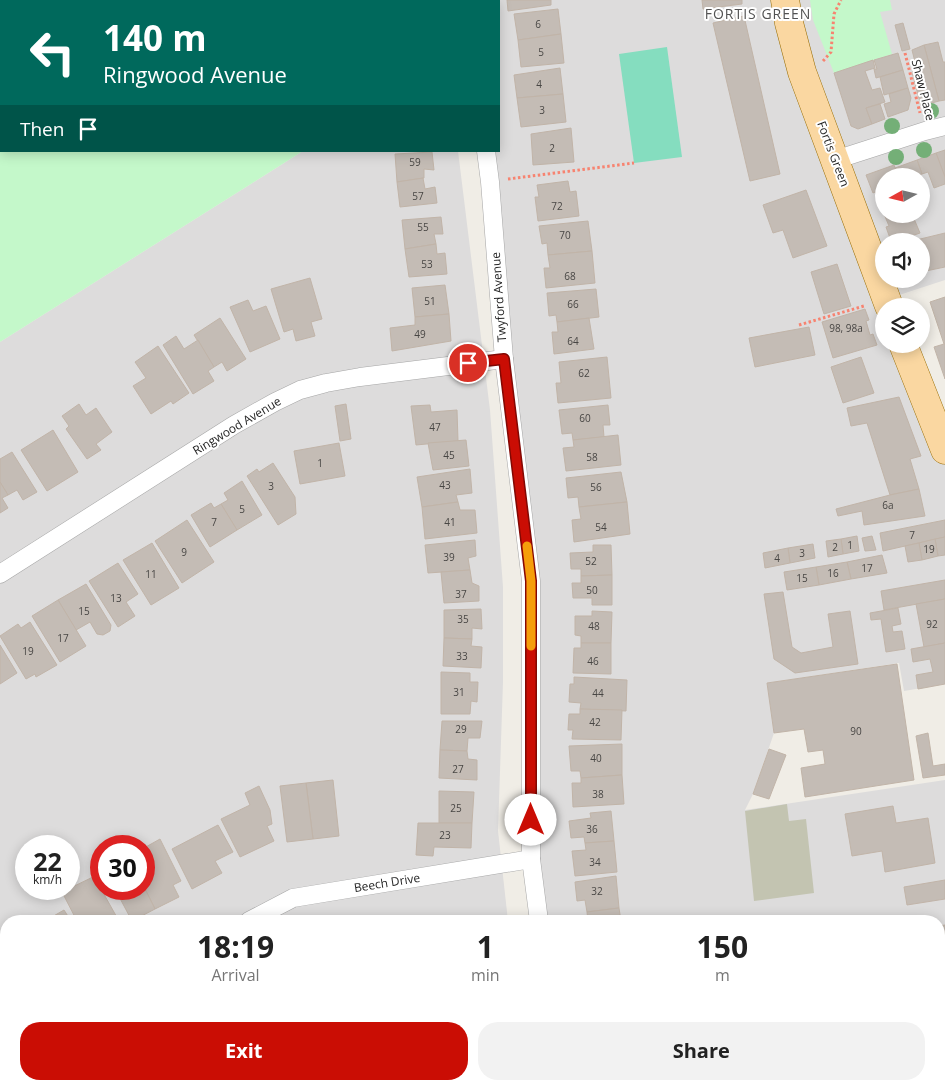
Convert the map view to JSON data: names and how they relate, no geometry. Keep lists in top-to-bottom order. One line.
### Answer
{"streets":{"main road":["Fortis Green"],"street":["Twyford Avenue","Ringwood Avenue","Beech Drive"],"path":["Shaw Place"]},"crossings":[["Twyford Avenue","Ringwood Avenue"],["Twyford Avenue","Beech Drive"]],"districts":["FORTIS GREEN"],"house_numbers":["6","5","4","3","2","59","57","72","55","70","53","68","51","66","98, 98a","49","64","62","60","47","45","58","1","43","3","56","6a","5","7","41","54","7","1","2","19","9","3","39","4","52","17","16","11","15","50","37","13","15","35","92","48","17","19","33","46","31","44","42","29","90","40","27","38","25","36","23","34","32"],"north":"left","page":{"turn":["140 m","Ringwood Avenue"],"then":"Then","speed":"22 km/h","limit":"30","eta":["18:19","Arrival","1","min","150","m"],"buttons":["Exit","Share"]}}
